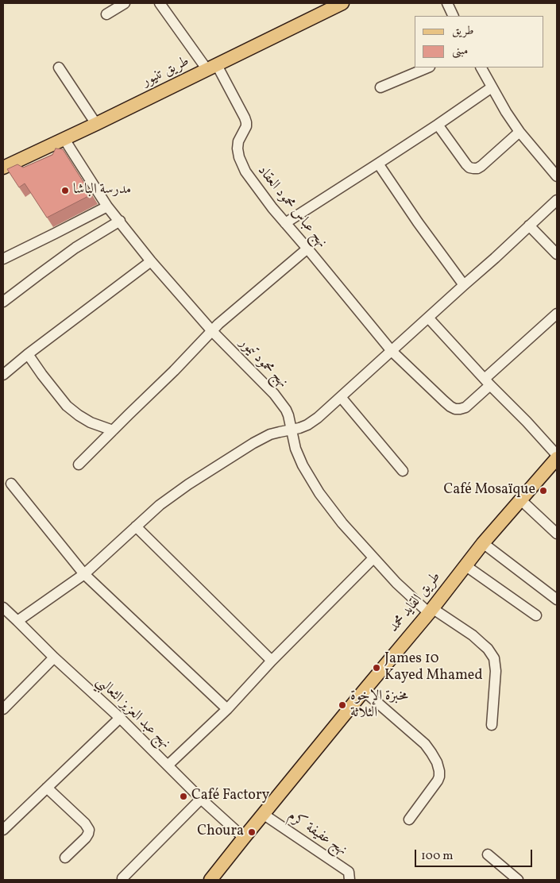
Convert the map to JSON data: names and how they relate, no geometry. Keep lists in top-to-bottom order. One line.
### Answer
{"streets":{"main road":["طريق تنيور","طريق القايد محمد"],"street":["نهج عباس محمود العقاد","نهج محمود تيمور","نهج عبد العزيز الثعالبي","نهج عفيفة كرم"]},"crossings":[["طريق تنيور","نهج عباس محمود العقاد"],["طريق تنيور","نهج محمود تيمور"],["نهج محمود تيمور","طريق القايد محمد"],["طريق القايد محمد","نهج عبد العزيز الثعالبي"],["طريق القايد محمد","نهج عفيفة كرم"]],"places":["مدرسة الباشا","Café Mosaïque","James 10 Kayed Mhamed","مخبزة الإخوة الثلاثة","Café Factory","Choura"],"legend":["طريق","مبنى"],"scale_bar":"100 m"}
